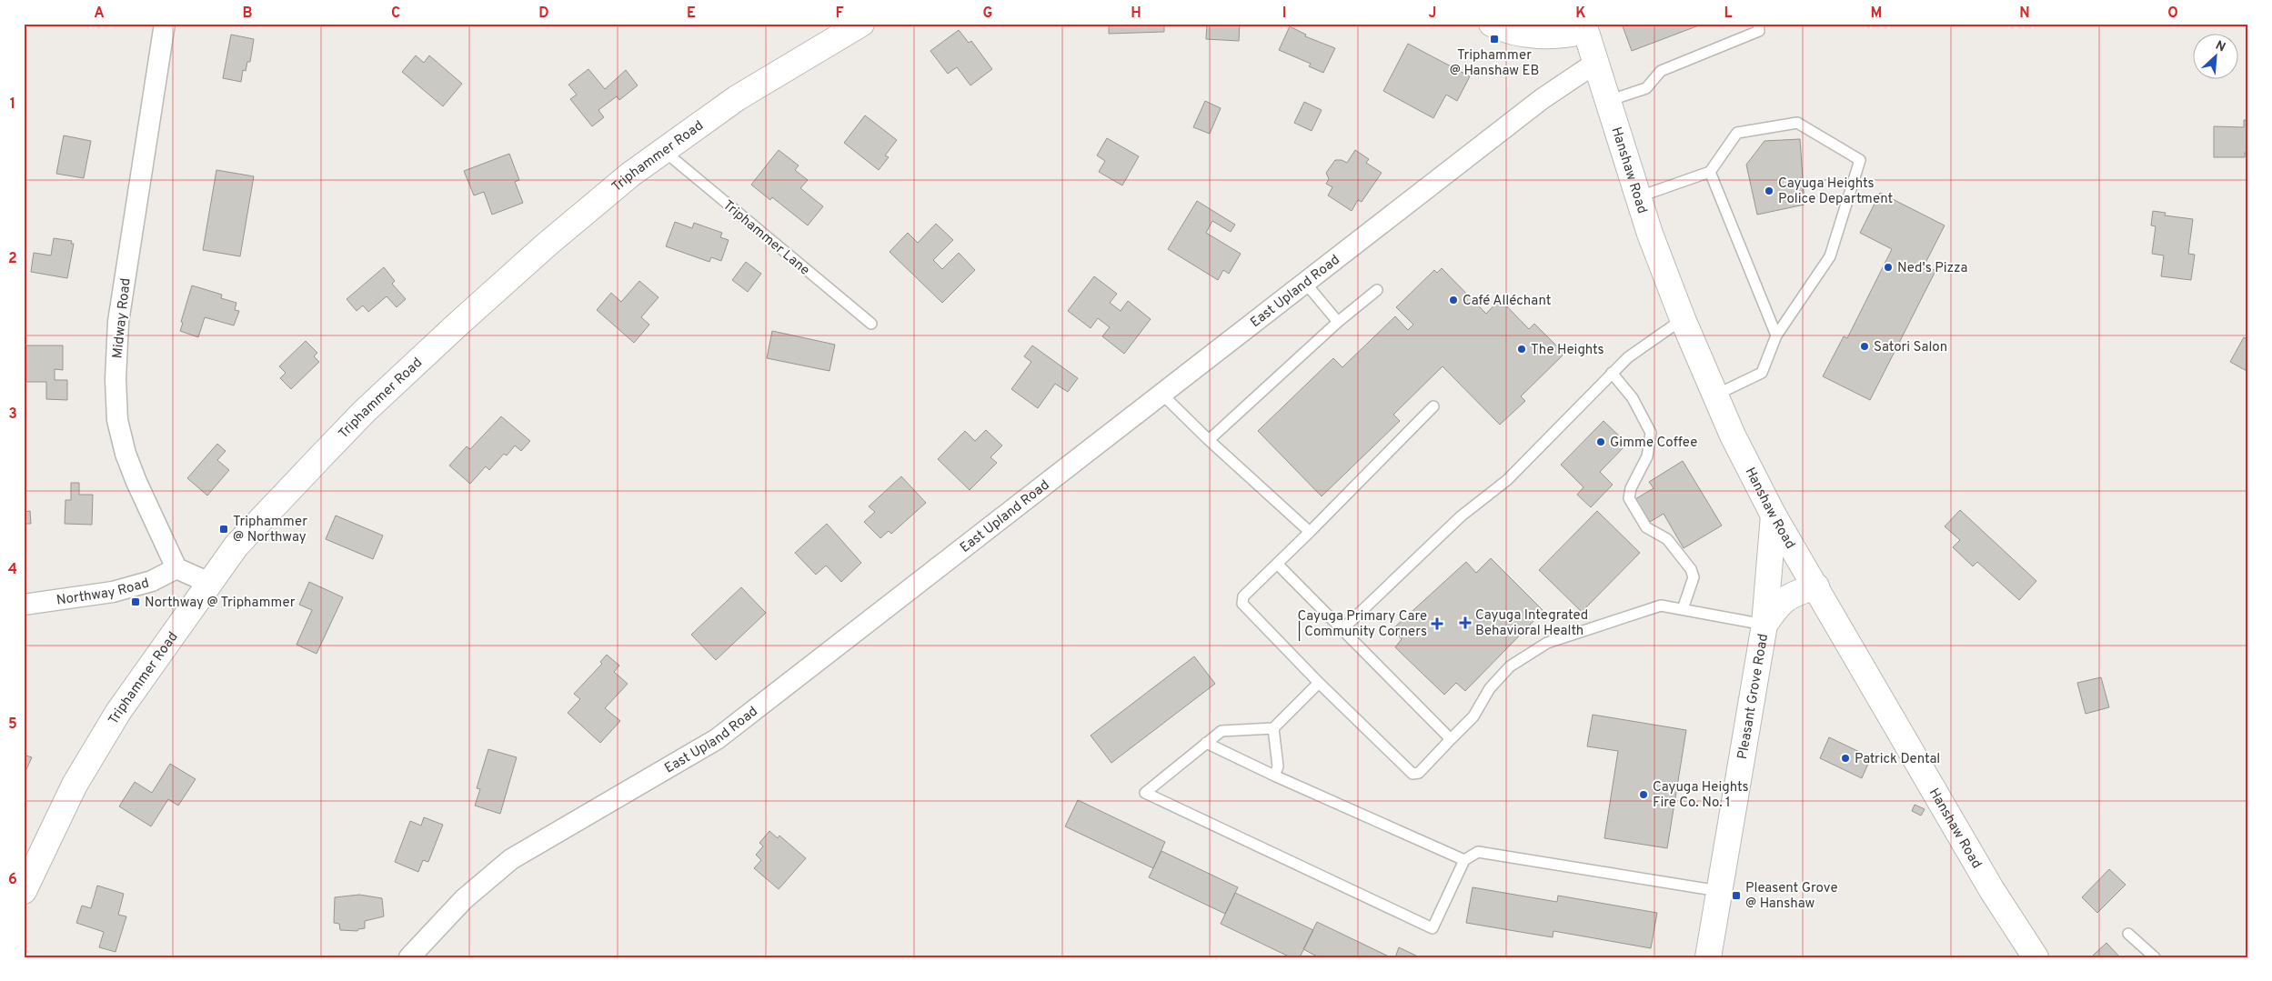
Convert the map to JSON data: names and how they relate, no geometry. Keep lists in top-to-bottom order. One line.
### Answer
{"streets":{"street":["Triphammer Road","Hanshaw Road","East Upland Road","Midway Road","Northway Road","Pleasant Grove Road"],"lane":["Triphammer Lane"]},"crossings":[["Triphammer Road","Triphammer Lane"],["Hanshaw Road","East Upland Road"],["Hanshaw Road","Pleasant Grove Road"],["Midway Road","Northway Road"]],"places":{"transit":["Triphammer @ Hanshaw EB","Triphammer @ Northway","Northway @ Triphammer","Pleasent Grove @ Hanshaw"],"other":["Cayuga Heights Police Department","Ned's Pizza","Café Alléchant","Satori Salon","The Heights","Gimme Coffee","Patrick Dental","Cayuga Heights Fire Co. No. 1"],"health":["Cayuga Integrated Behavioral Health","Cayuga Primary Care | Community Corners"]},"north":"top right","grid":{"columns":["A","B","C","D","E","F","G","H","I","J","K","L","M","N","O"],"rows":["1","2","3","4","5","6"]}}
